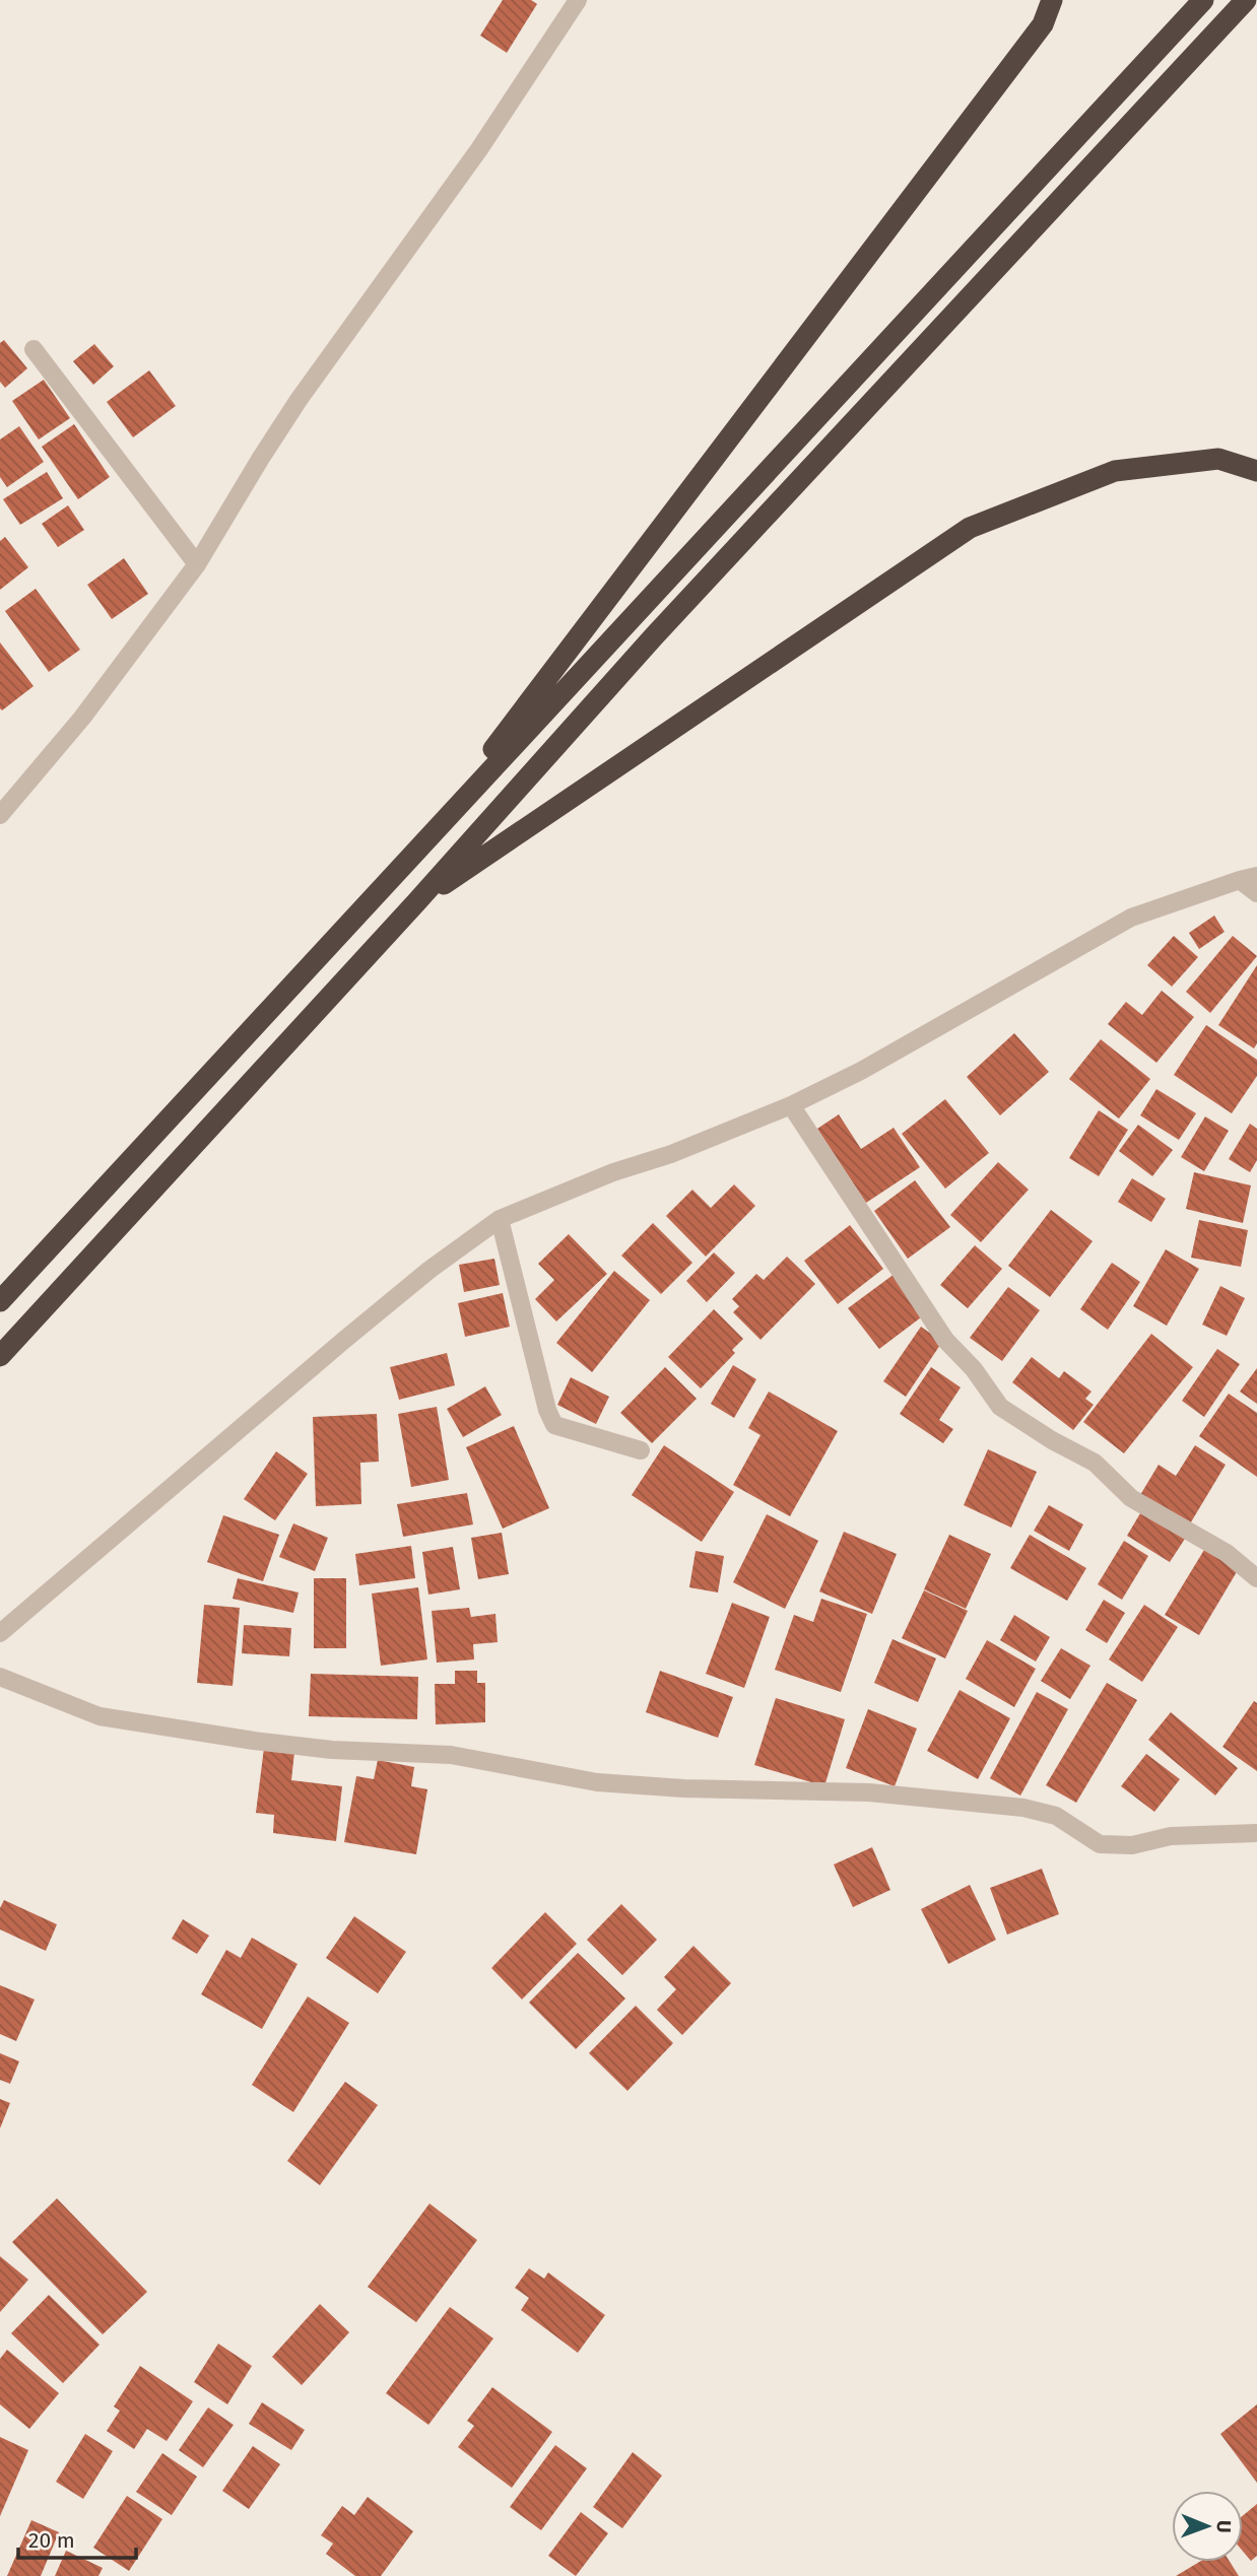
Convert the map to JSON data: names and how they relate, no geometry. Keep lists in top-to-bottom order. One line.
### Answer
{"scale_bar":"20 m","north":"right"}
